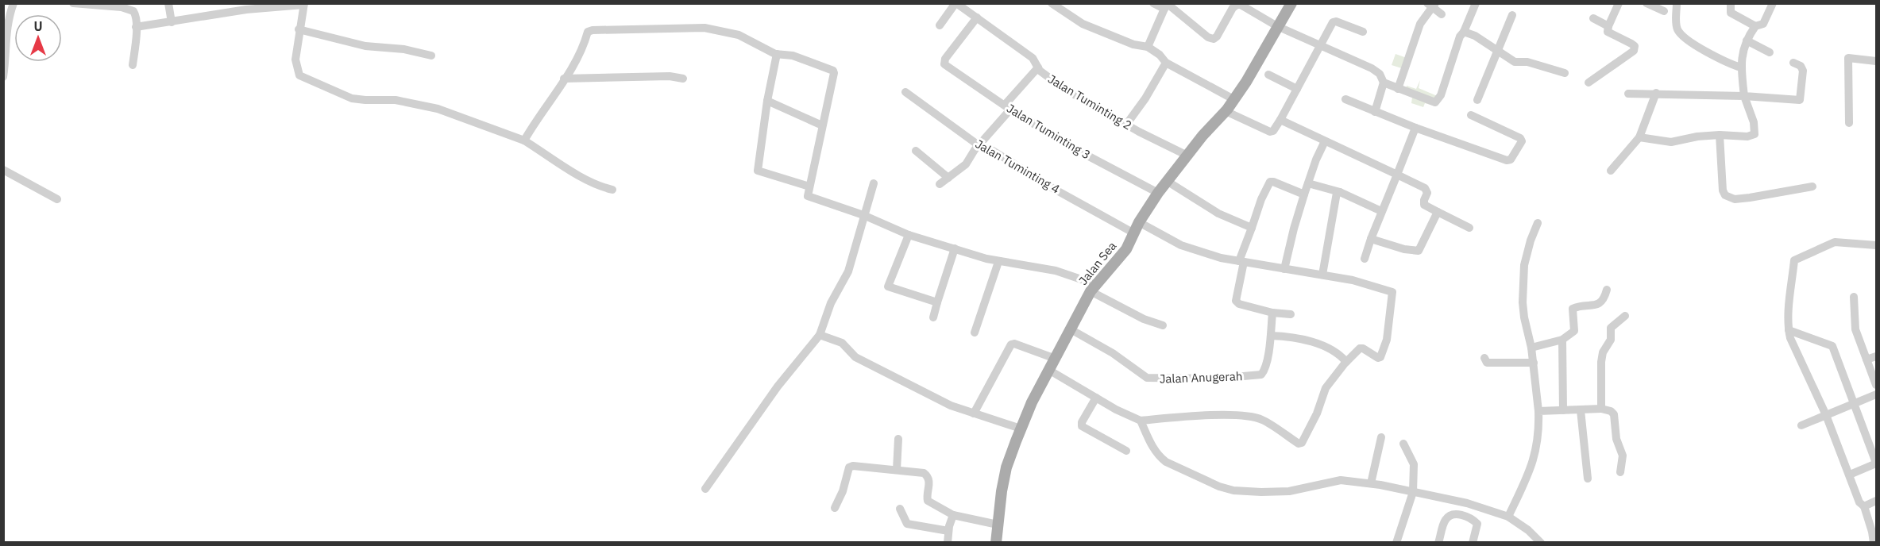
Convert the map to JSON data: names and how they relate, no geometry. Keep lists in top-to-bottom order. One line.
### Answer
{"streets":{"main road":["Jalan Sea"],"street":["Jalan Tuminting 2","Jalan Tuminting 3","Jalan Tuminting 4","Jalan Anugerah"]},"crossings":[["Jalan Tuminting 2","Jalan Tuminting 3"],["Jalan Tuminting 2","Jalan Sea"],["Jalan Tuminting 3","Jalan Sea"],["Jalan Tuminting 4","Jalan Sea"],["Jalan Sea","Jalan Anugerah"]],"north":"top"}
